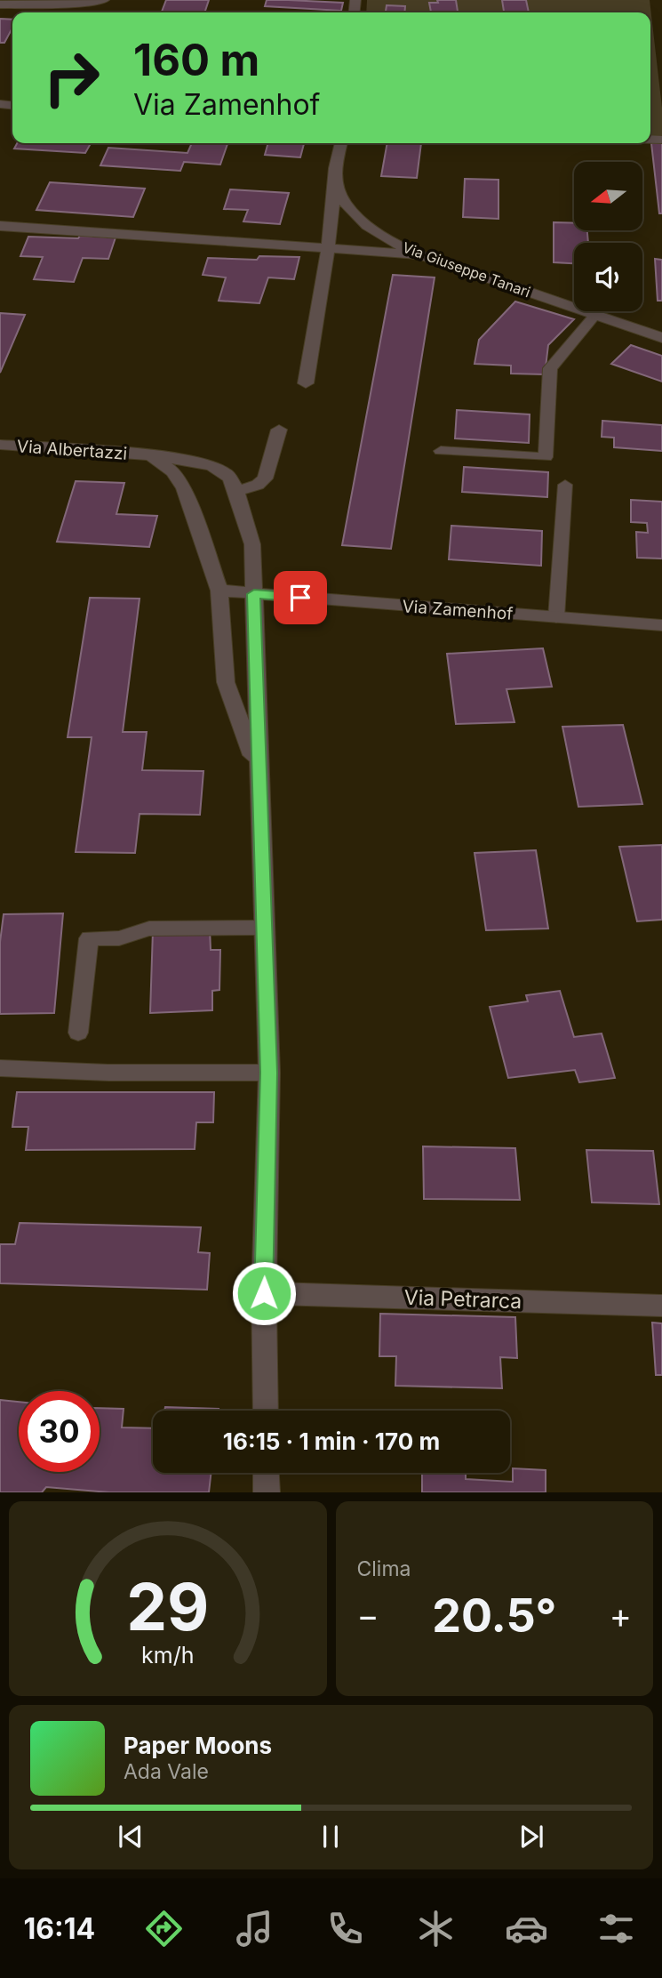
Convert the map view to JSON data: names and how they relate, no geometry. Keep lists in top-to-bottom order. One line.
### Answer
{"streets":{"street":["Via Giuseppe Tanari","Via Albertazzi","Via Zamenhof","Via Petrarca"]},"crossings":[["Via Albertazzi","Via Zamenhof"],["Via Albertazzi","Via Petrarca"]],"north":"left","page":{"turn":["160 m","Via Zamenhof"],"limit":"30","trip":"16:15 · 1 min · 170 m","tile":"Clima","heat":["−","20.5°","+"],"song":["Paper Moons","Ada Vale"],"tabs":"16:14","gauge":["29","km/h"]}}
